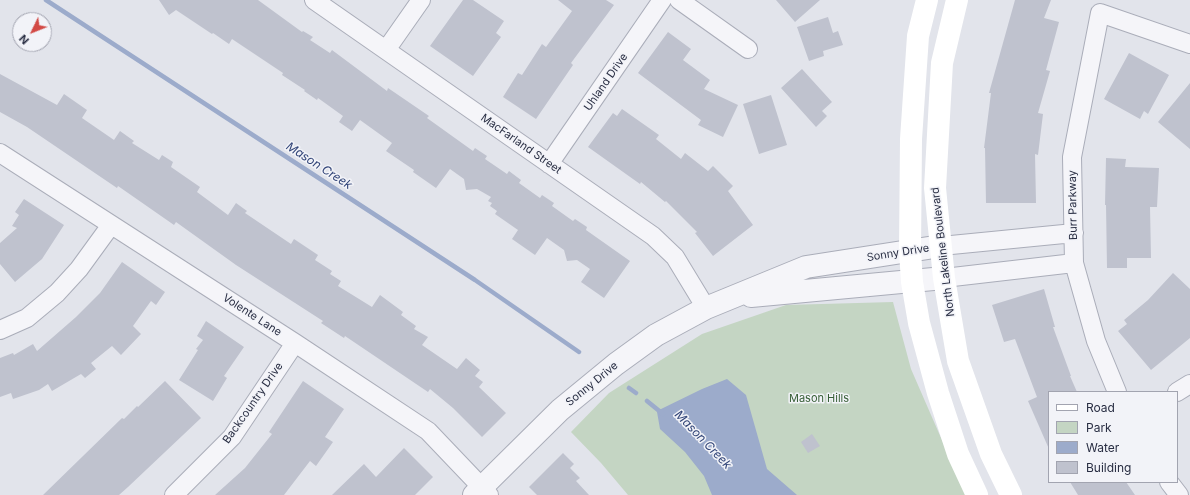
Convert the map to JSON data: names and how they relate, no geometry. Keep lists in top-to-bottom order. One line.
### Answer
{"streets":{"main road":["North Lakeline Boulevard"],"street":["Uhland Drive","MacFarland Street","Burr Parkway","Sonny Drive","Volente Lane","Backcountry Drive"]},"crossings":[["Uhland Drive","MacFarland Street"],["MacFarland Street","Sonny Drive"],["Burr Parkway","Sonny Drive"],["North Lakeline Boulevard","Sonny Drive"],["Sonny Drive","Volente Lane"],["Volente Lane","Backcountry Drive"]],"water":["Mason Creek"],"parks":["Mason Hills"],"legend":["Road","Park","Water","Building"],"north":"bottom left"}
